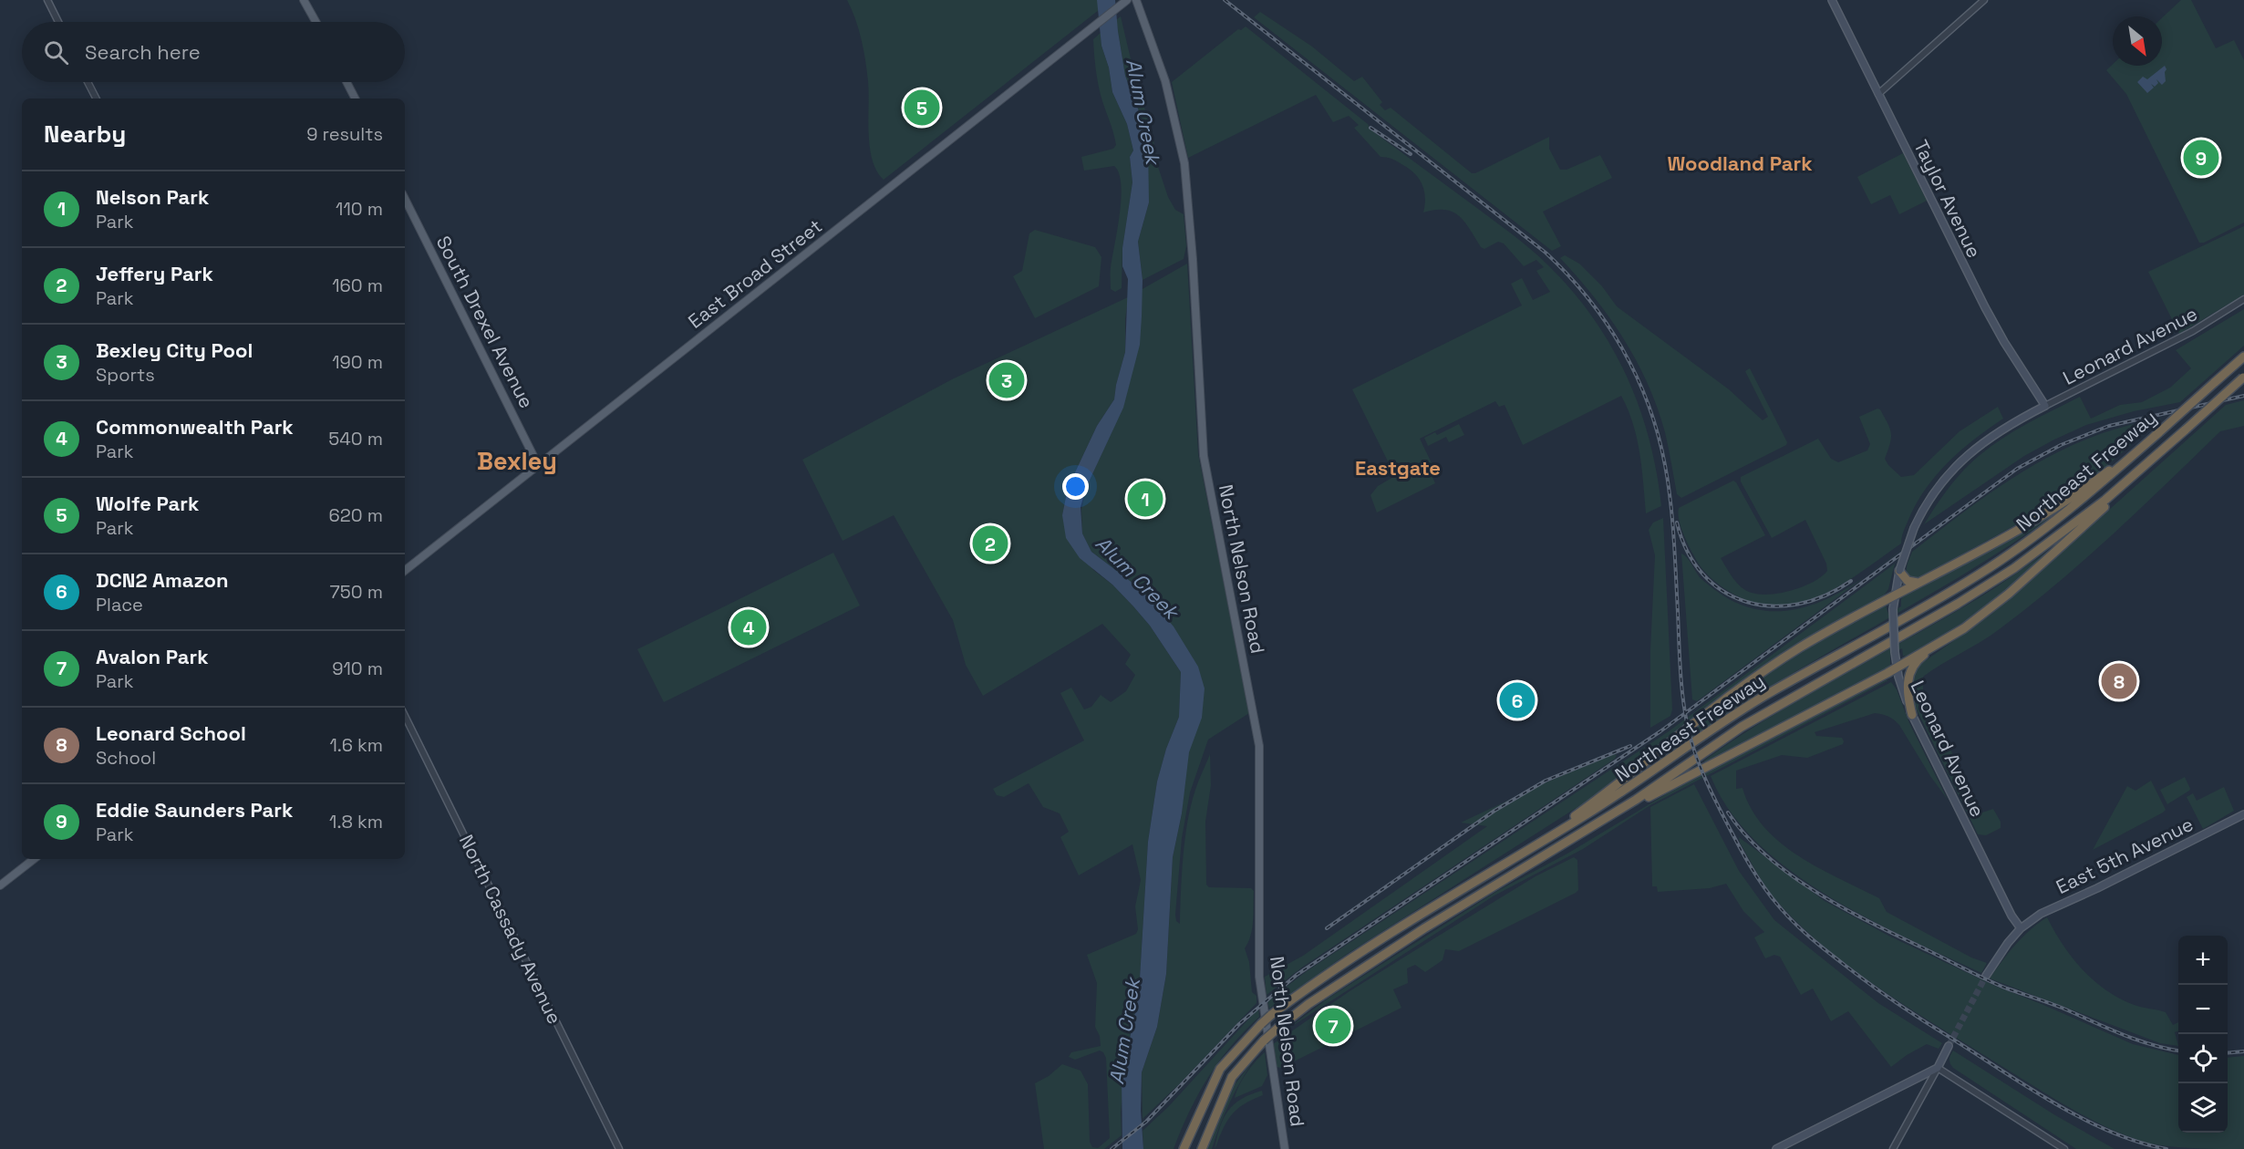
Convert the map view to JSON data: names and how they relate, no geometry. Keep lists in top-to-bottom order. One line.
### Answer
{"streets":{"highway":["Northeast Freeway"],"main road":["Taylor Avenue","East Broad Street","South Drexel Avenue","Leonard Avenue","North Nelson Road","East 5th Avenue"],"street":["North Cassady Avenue"]},"crossings":[["Taylor Avenue","Leonard Avenue"],["East Broad Street","South Drexel Avenue"],["Leonard Avenue","East 5th Avenue"]],"districts":["Woodland Park","Bexley","Eastgate"],"water":["Alum Creek"],"north":"bottom right","page":{"search":"Search here","pins":["5","9","3","1","2","4","8","6","7"],"heading":["Nearby","9 results"],"list":[{"mark":"1","name":"Nelson Park","note":"Park","value":"110 m"},{"mark":"2","name":"Jeffery Park","note":"Park","value":"160 m"},{"mark":"3","name":"Bexley City Pool","note":"Sports","value":"190 m"},{"mark":"4","name":"Commonwealth Park","note":"Park","value":"540 m"},{"mark":"5","name":"Wolfe Park","note":"Park","value":"620 m"},{"mark":"6","name":"DCN2 Amazon","note":"Place","value":"750 m"},{"mark":"7","name":"Avalon Park","note":"Park","value":"910 m"},{"mark":"8","name":"Leonard School","note":"School","value":"1.6 km"},{"mark":"9","name":"Eddie Saunders Park","note":"Park","value":"1.8 km"}],"map_buttons":["+","−"]}}
